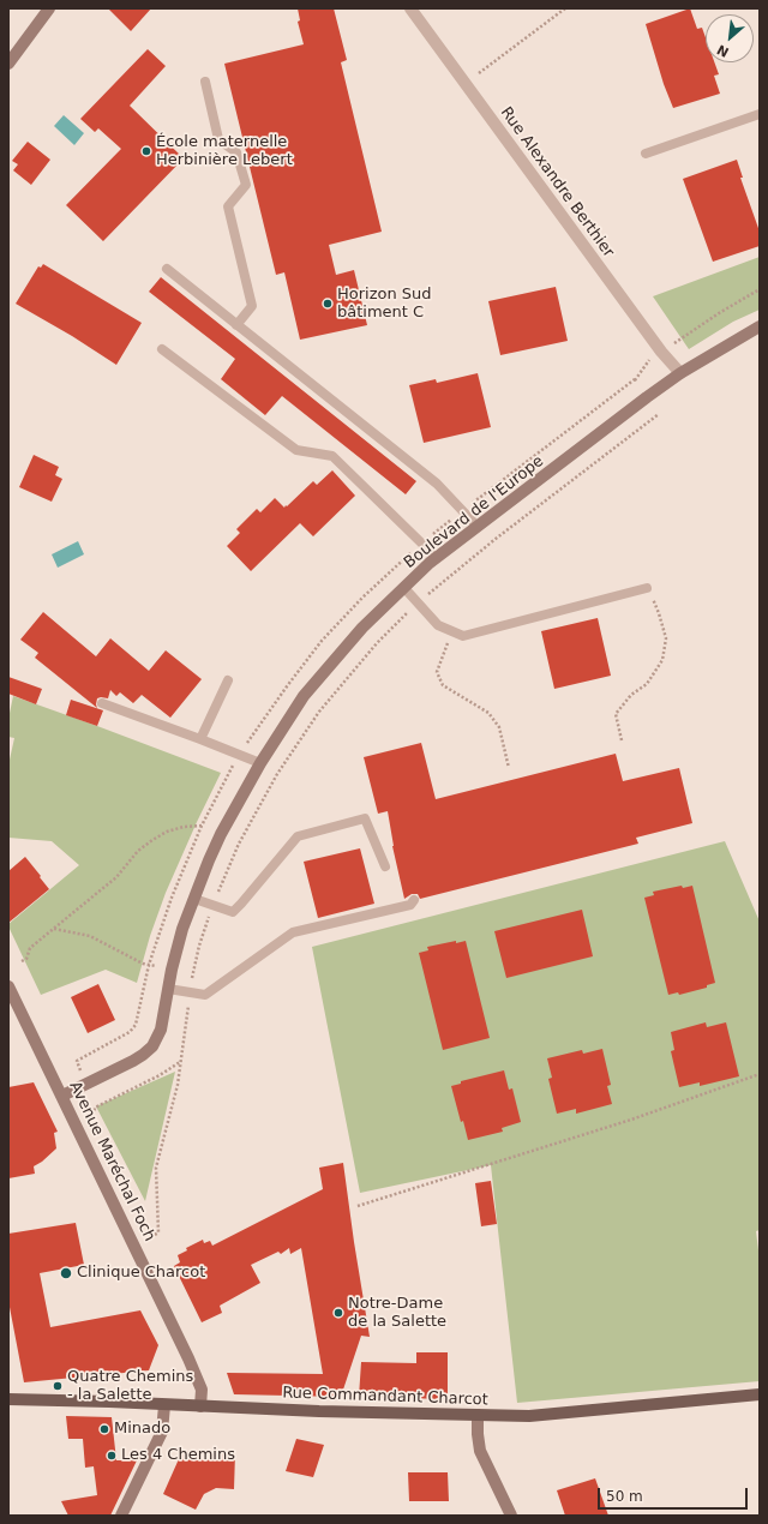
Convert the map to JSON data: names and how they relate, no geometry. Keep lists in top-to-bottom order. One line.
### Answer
{"streets":{"main road":["Rue Commandant Charcot"],"street":["Rue Alexandre Berthier","Boulevard de l'Europe","Avenue Maréchal Foch"]},"crossings":[["Rue Alexandre Berthier","Boulevard de l'Europe"],["Boulevard de l'Europe","Avenue Maréchal Foch"],["Avenue Maréchal Foch","Rue Commandant Charcot"]],"places":["École maternelle Herbinière Lebert","Horizon Sud bâtiment C","Clinique Charcot","Notre-Dame de la Salette","Quatre Chemins - la Salette","Minado","Les 4 Chemins"],"scale_bar":"50 m","north":"bottom left"}
